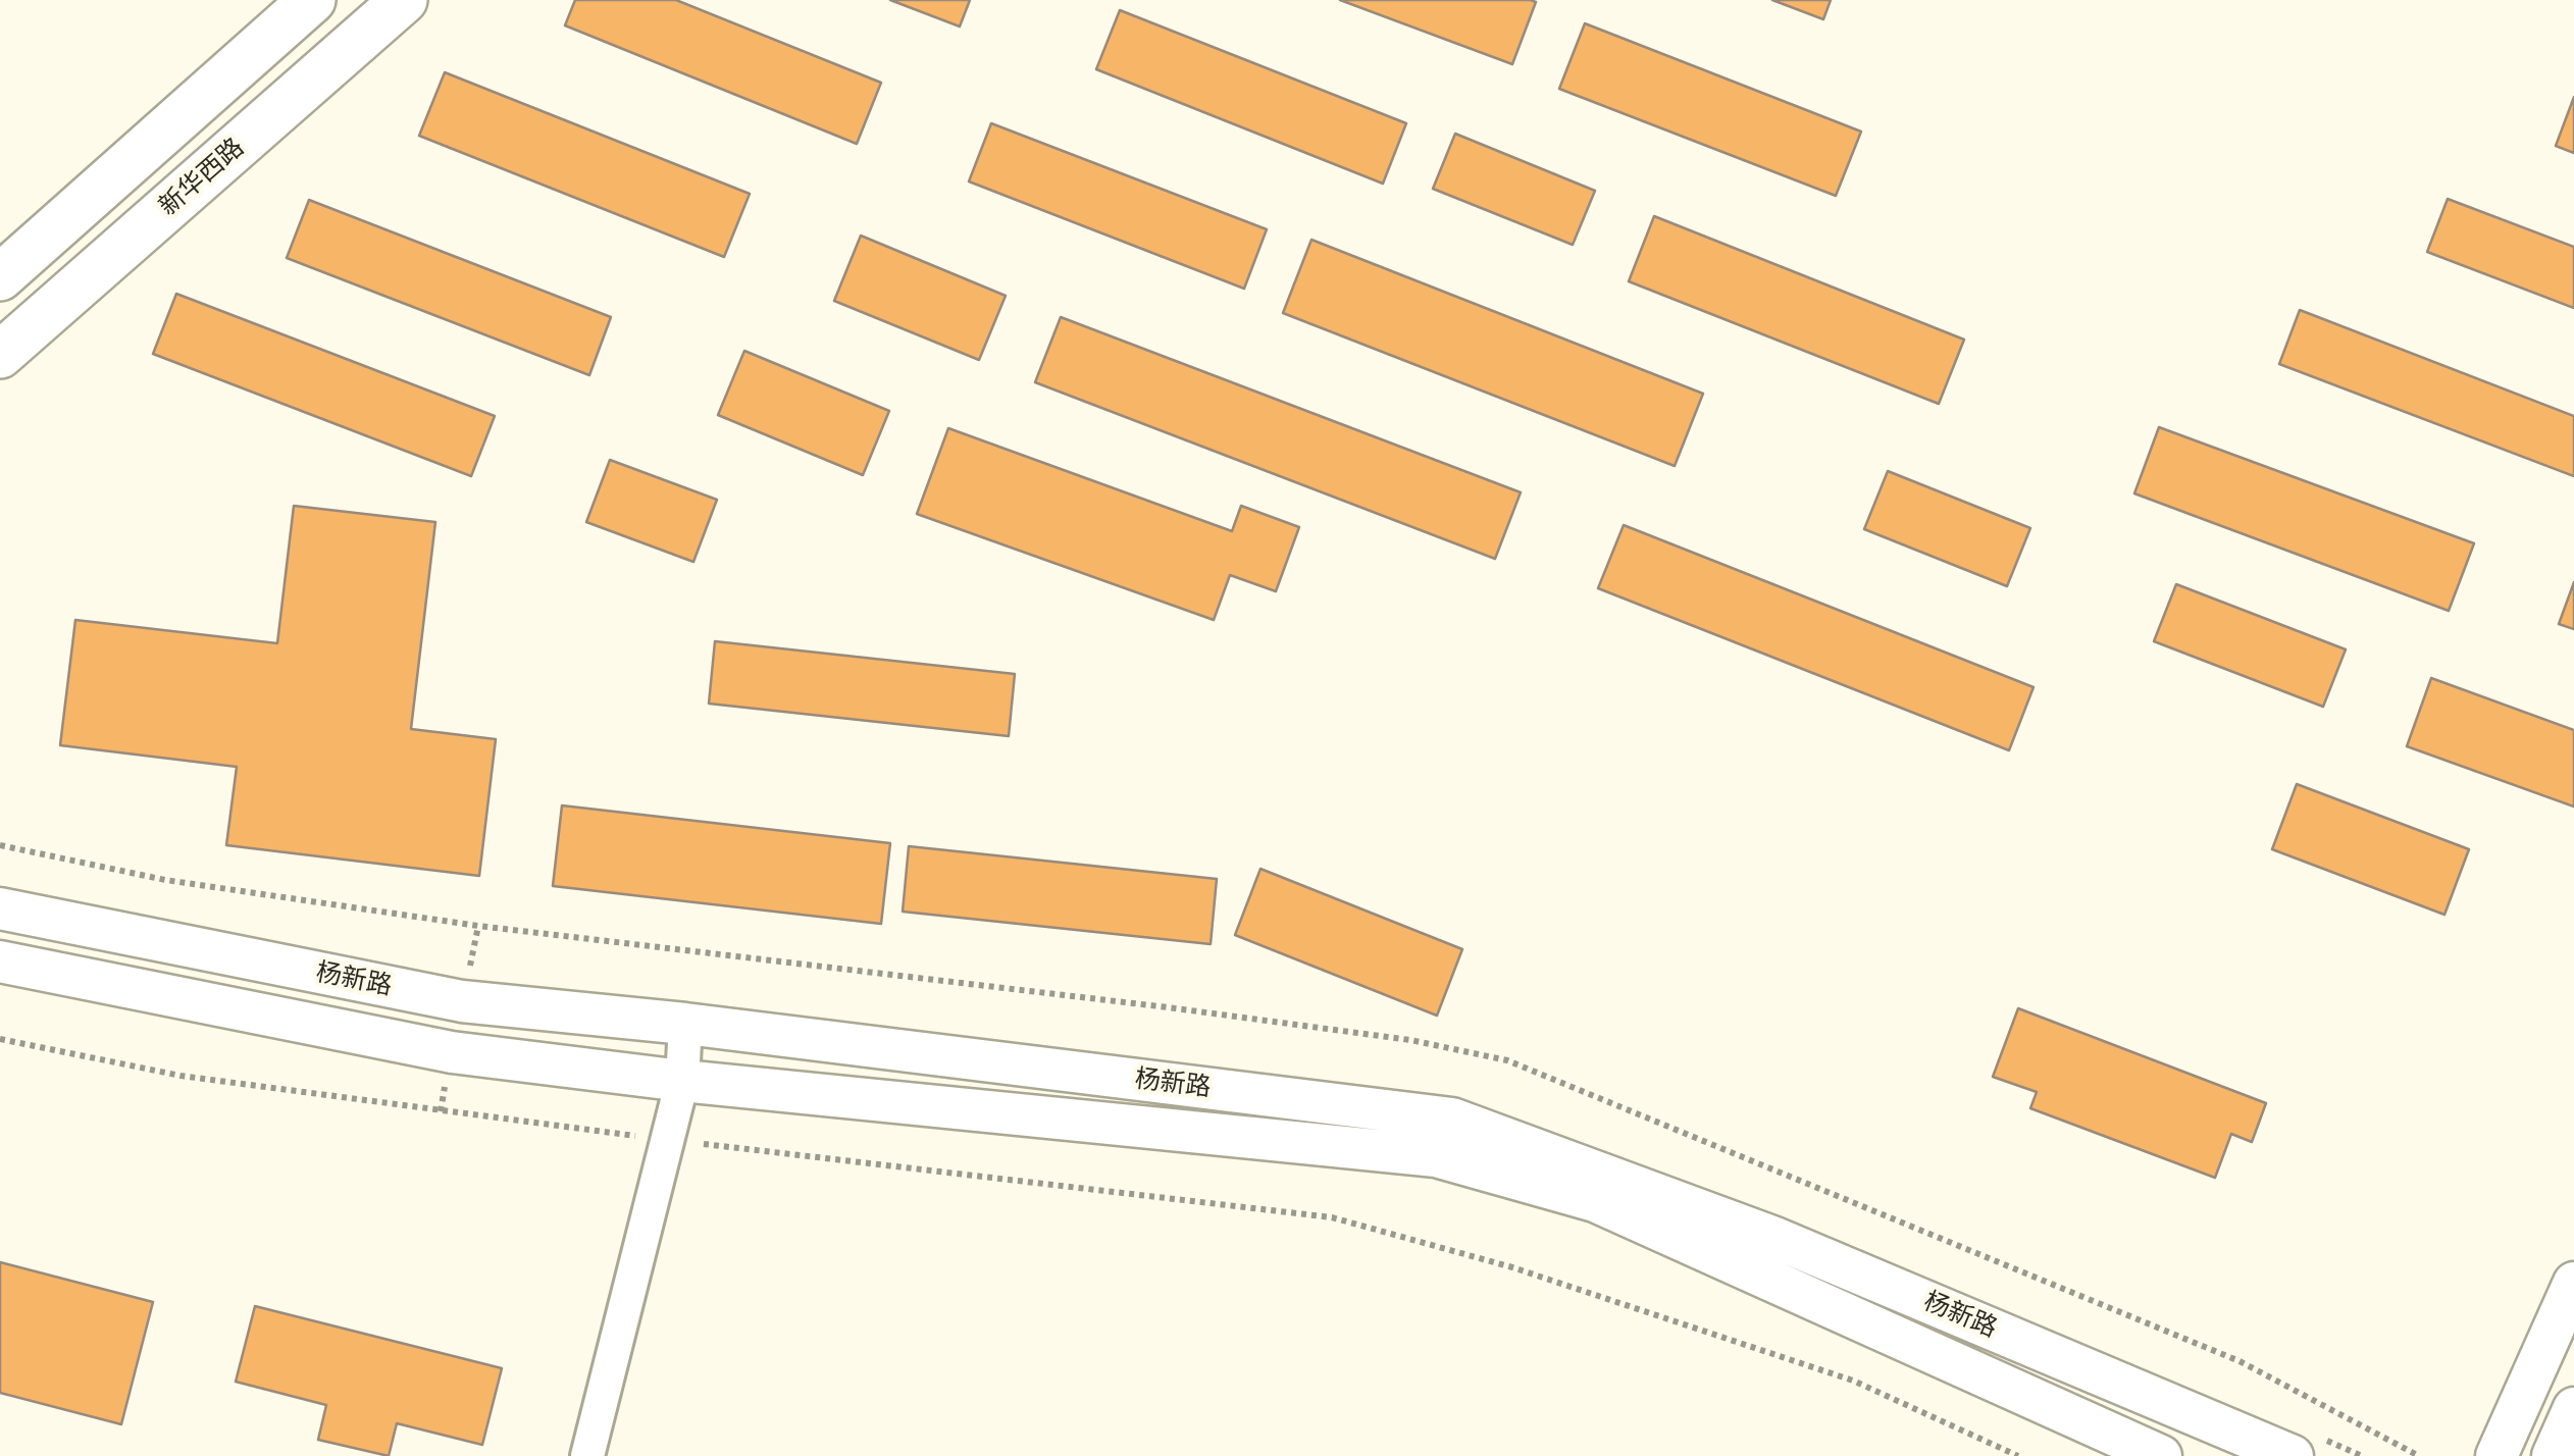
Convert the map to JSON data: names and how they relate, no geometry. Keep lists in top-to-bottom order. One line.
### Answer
{"streets":{"main road":["新华西路"],"street":["杨新路"]}}
